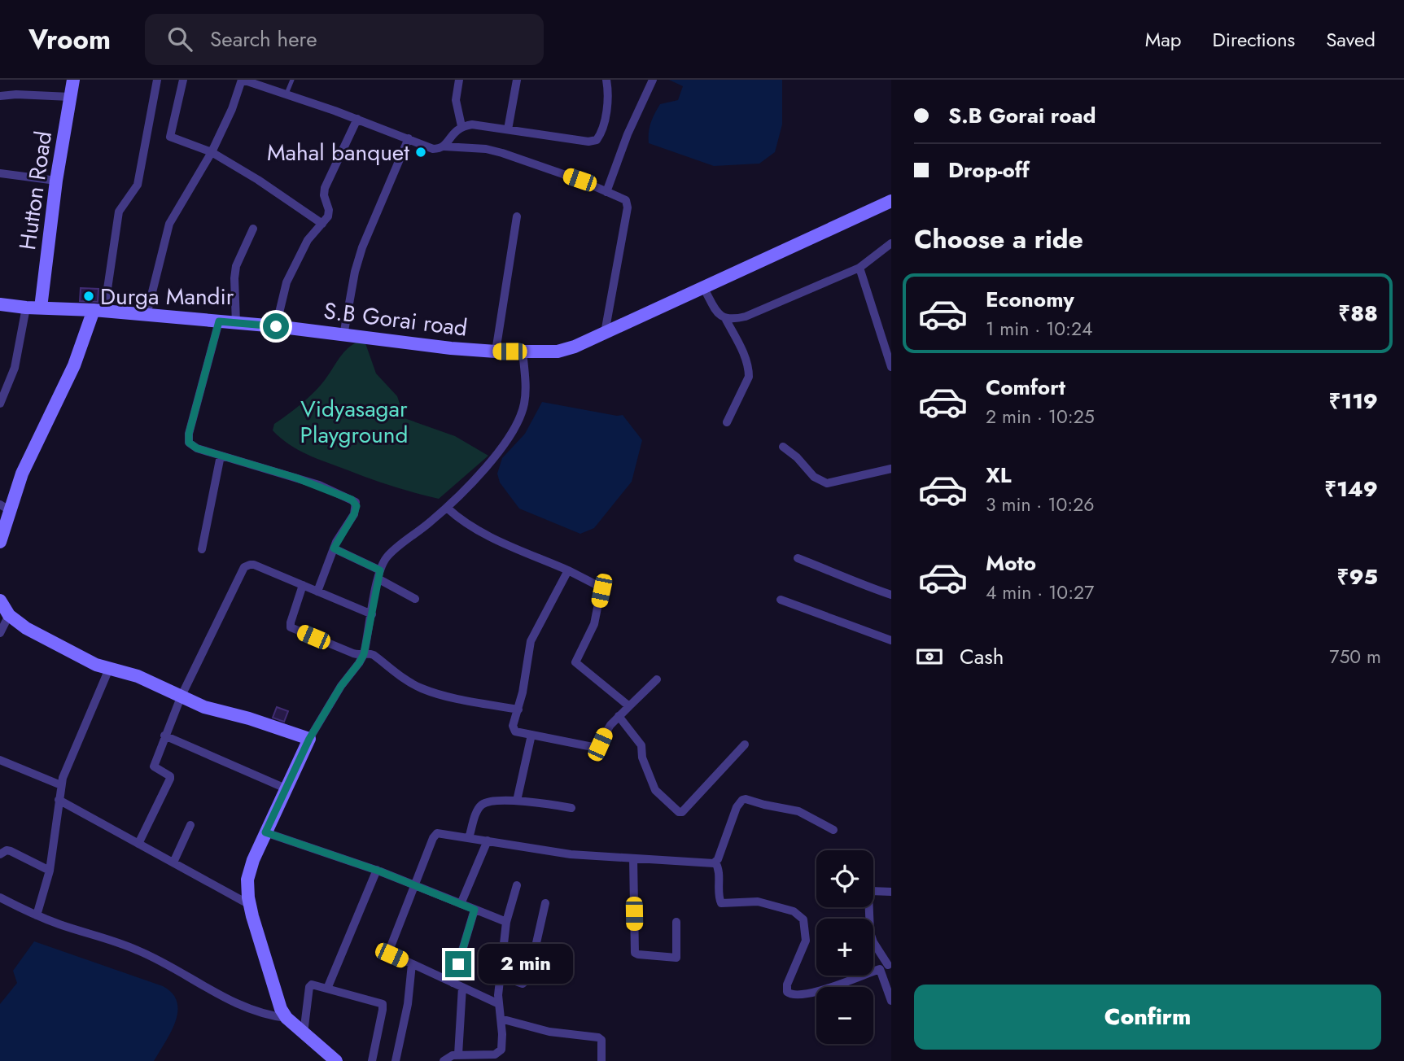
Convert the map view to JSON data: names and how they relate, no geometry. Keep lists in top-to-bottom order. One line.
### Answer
{"streets":{"street":["Hutton Road","S.B Gorai road"]},"crossings":[["Hutton Road","S.B Gorai road"]],"parks":["Vidyasagar Playground"],"places":["Mahal banquet","Durga Mandir"],"page":{"header":"Vroom","search":"Search here","nav":["Map","Directions","Saved"],"banner":["S.B Gorai road","Drop-off"],"heading":"Choose a ride","list":[{"name":"Economy","note":"1 min · 10:24","value":"₹88"},{"name":"Comfort","note":"2 min · 10:25","value":"₹119"},{"name":"XL","note":"3 min · 10:26","value":"₹149"},{"name":"Moto","note":"4 min · 10:27","value":"₹95"}],"pay":["Cash","750 m"],"map_buttons":["+","−"],"bubble":"2 min","buttons":"Confirm"}}
